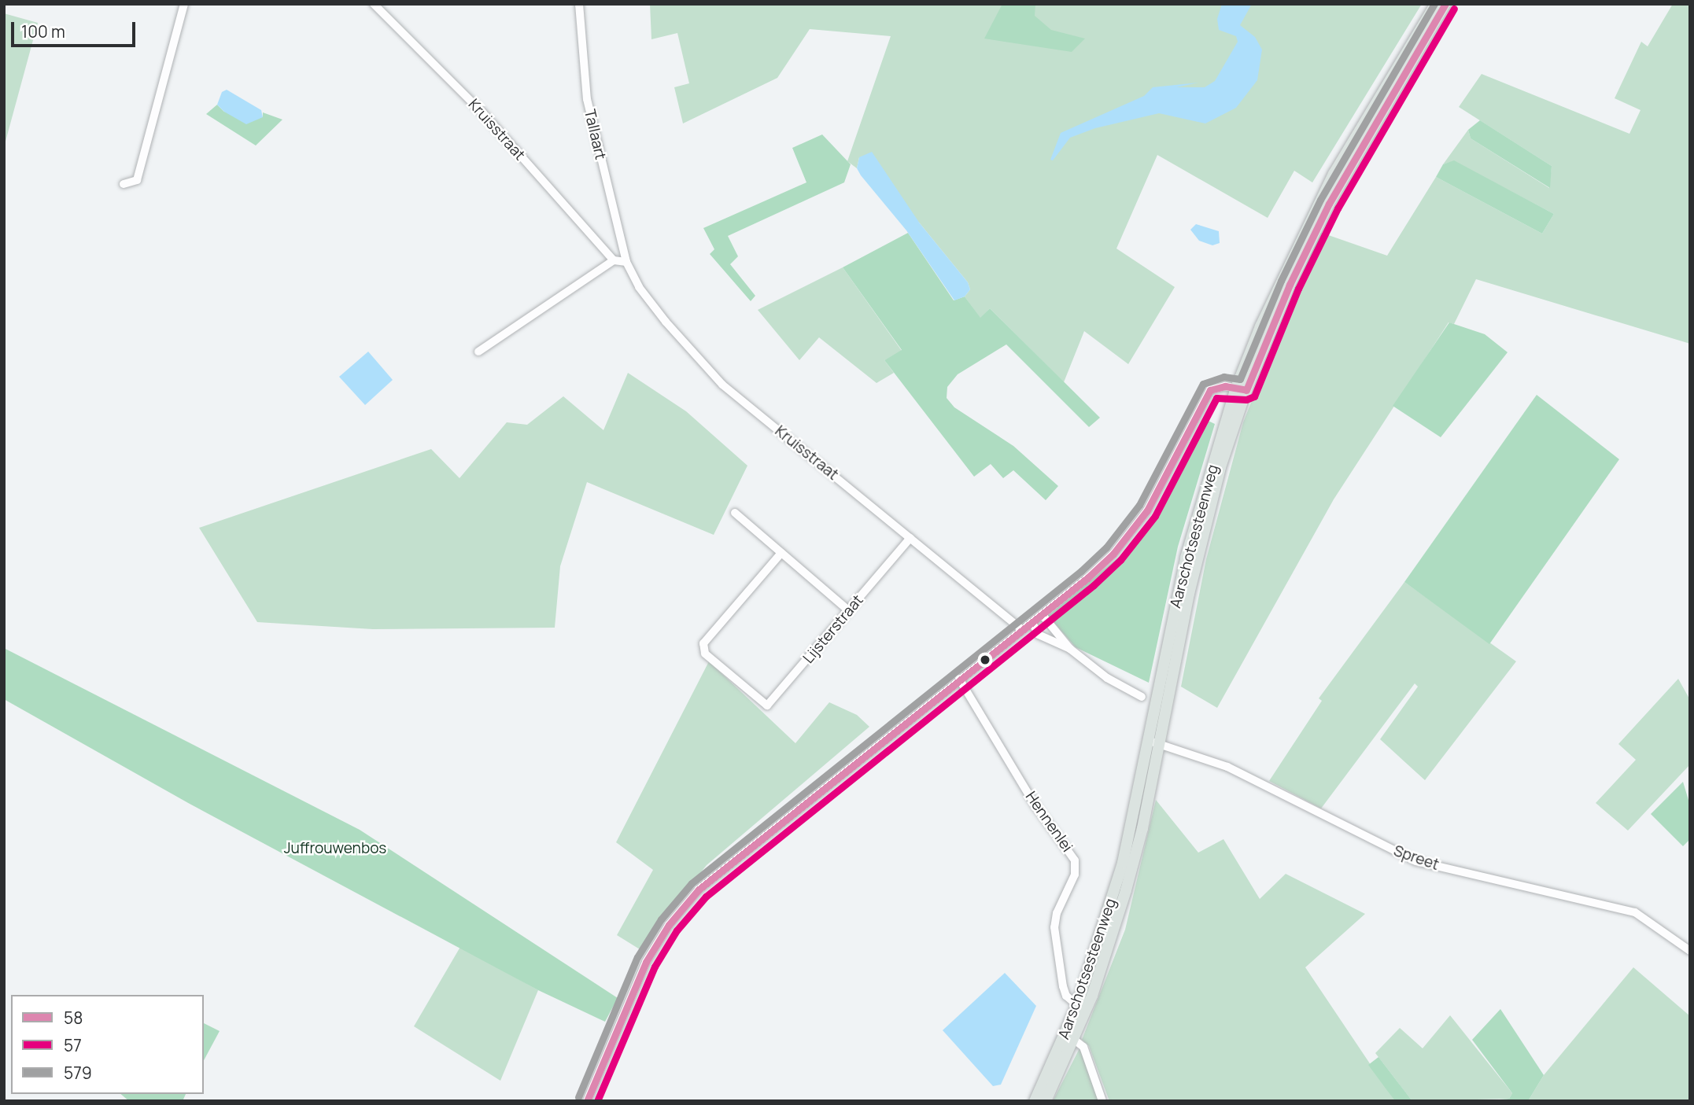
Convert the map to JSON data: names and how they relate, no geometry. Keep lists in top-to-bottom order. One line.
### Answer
{"streets":{"main road":["Aarschotsesteenweg"],"street":["Kruisstraat","Tallaart","Lijsterstraat","Hennenlei","Spreet"]},"crossings":[["Kruisstraat","Tallaart"],["Kruisstraat","Lijsterstraat"],["Aarschotsesteenweg","Hennenlei"],["Aarschotsesteenweg","Spreet"]],"parks":["Juffrouwenbos"],"lines":["transit line 58","transit line 579","transit line 57"],"legend":["58","57","579"],"scale_bar":"100 m"}
